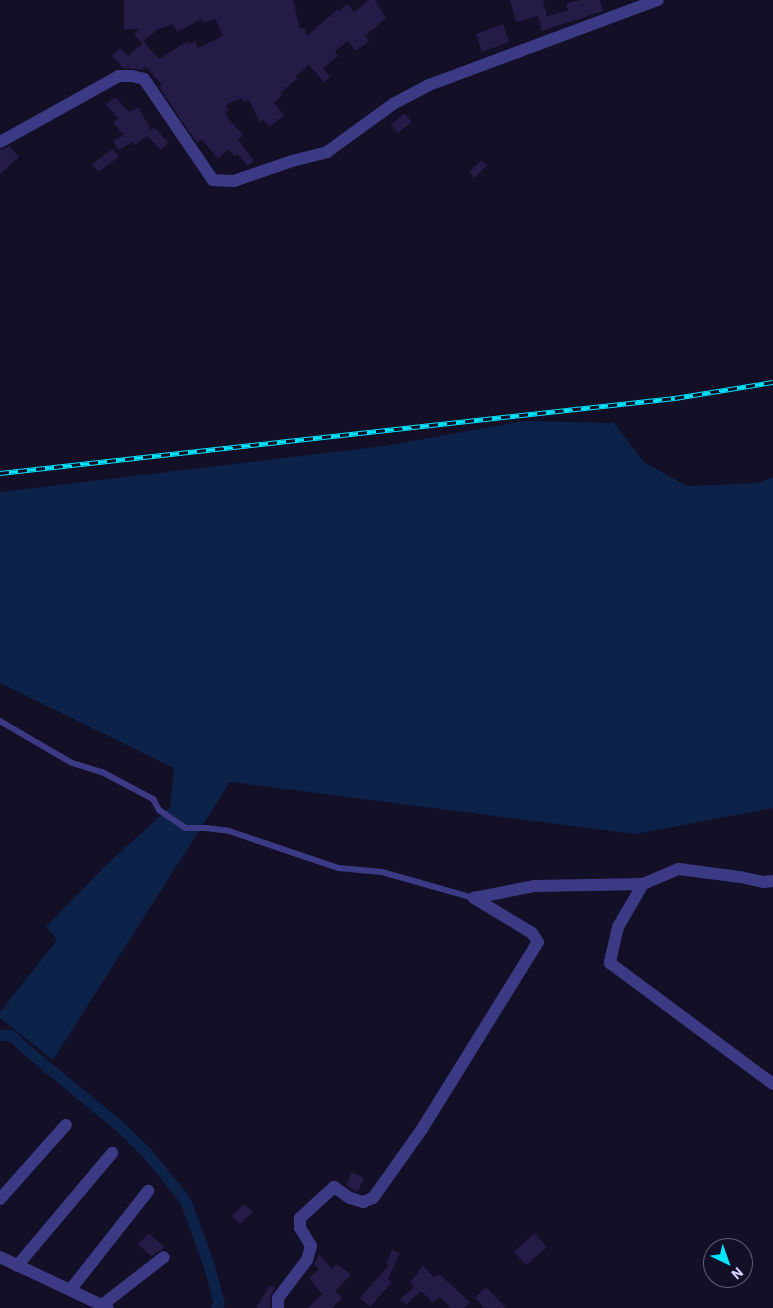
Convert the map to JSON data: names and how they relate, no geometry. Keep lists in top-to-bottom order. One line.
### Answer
{"north":"bottom right"}
